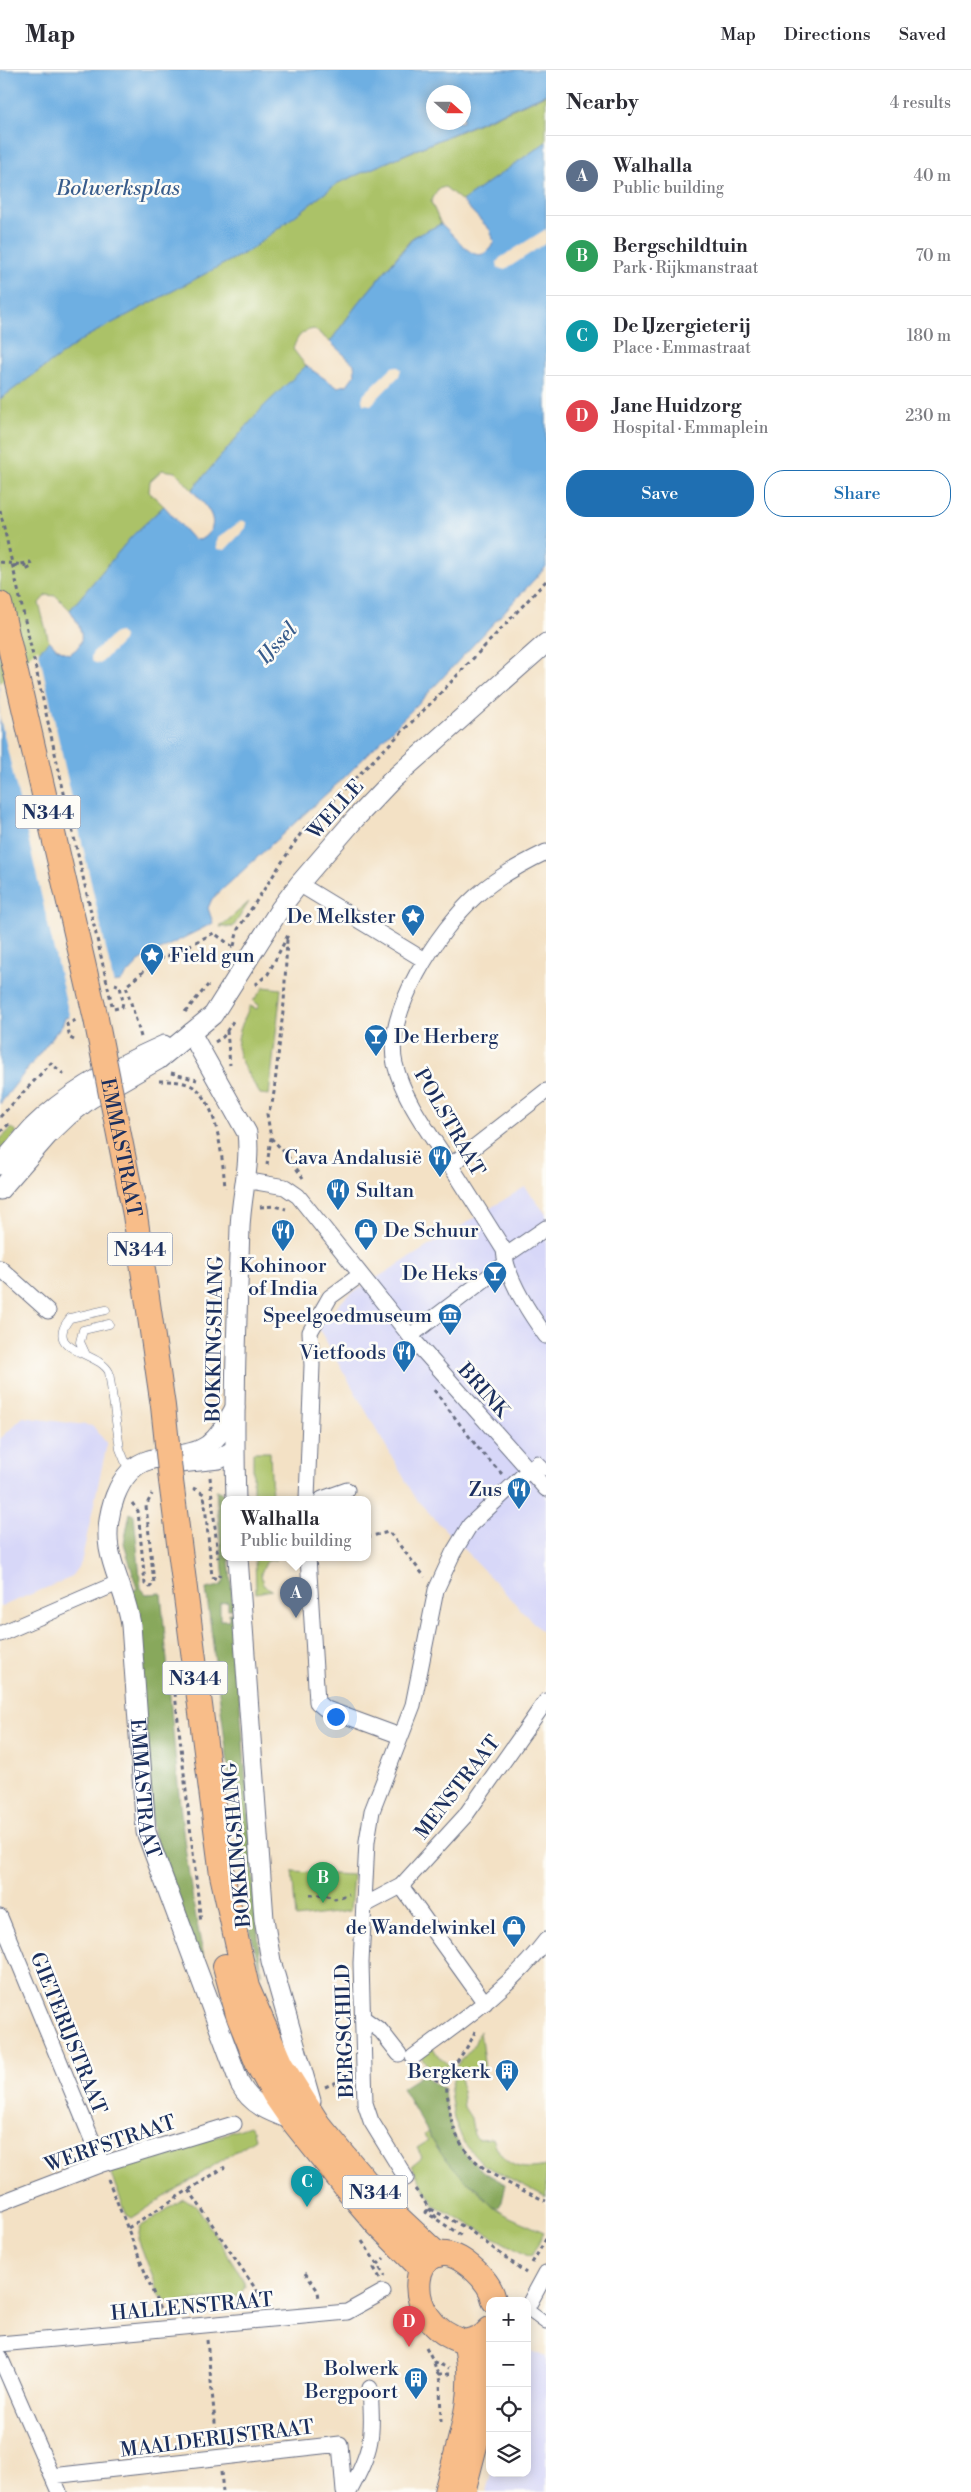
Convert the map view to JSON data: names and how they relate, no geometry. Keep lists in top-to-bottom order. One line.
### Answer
{"streets":{"main road":["N344","EMMASTRAAT"],"street":["WELLE","POLSTRAAT","BOKKINGSHANG","BRINK","MENSTRAAT","BERGSCHILD","GIETERIJSTRAAT","WERFSTRAAT","HALLENSTRAAT","MAALDERIJSTRAAT"]},"crossings":[["WELLE","BOKKINGSHANG"],["N344","EMMASTRAAT"],["EMMASTRAAT","BOKKINGSHANG"],["BRINK","BERGSCHILD"],["MENSTRAAT","BERGSCHILD"],["GIETERIJSTRAAT","WERFSTRAAT"]],"water":["Bolwerksplas","IJssel"],"places":{"place":["De Melkster","Field gun"],"bar":["De Herberg","De Heks"],"restaurant":["Cava Andalusië","Sultan","Kohinoor of India","Vietfoods","Zus"],"shop":["De Schuur","de Wandelwinkel"],"museum":["Speelgoedmuseum"],"building":["Bergkerk","Bolwerk Bergpoort"]},"north":"right","page":{"header":"Map","nav":["Map","Directions","Saved"],"heading":["Nearby","4 results"],"list":[{"mark":"A","name":"Walhalla","note":"Public building","value":"40 m"},{"mark":"B","name":"Bergschildtuin","note":"Park · Rijkmanstraat","value":"70 m"},{"mark":"C","name":"De IJzergieterij","note":"Place · Emmastraat","value":"180 m"},{"mark":"D","name":"Jane Huidzorg","note":"Hospital · Emmaplein","value":"230 m"}],"buttons":["Save","Share"],"popup":["Walhalla","Public building"],"pins":["A","B","C","D"],"map_buttons":["+","−"]}}
